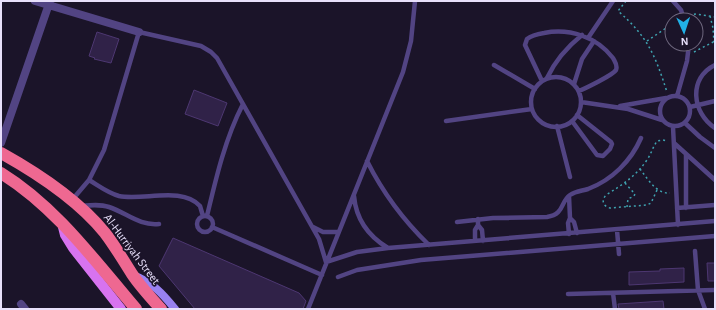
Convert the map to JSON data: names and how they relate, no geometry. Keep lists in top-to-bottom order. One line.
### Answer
{"streets":{"highway":["Al-Hurriyah Street"]},"north":"bottom"}
